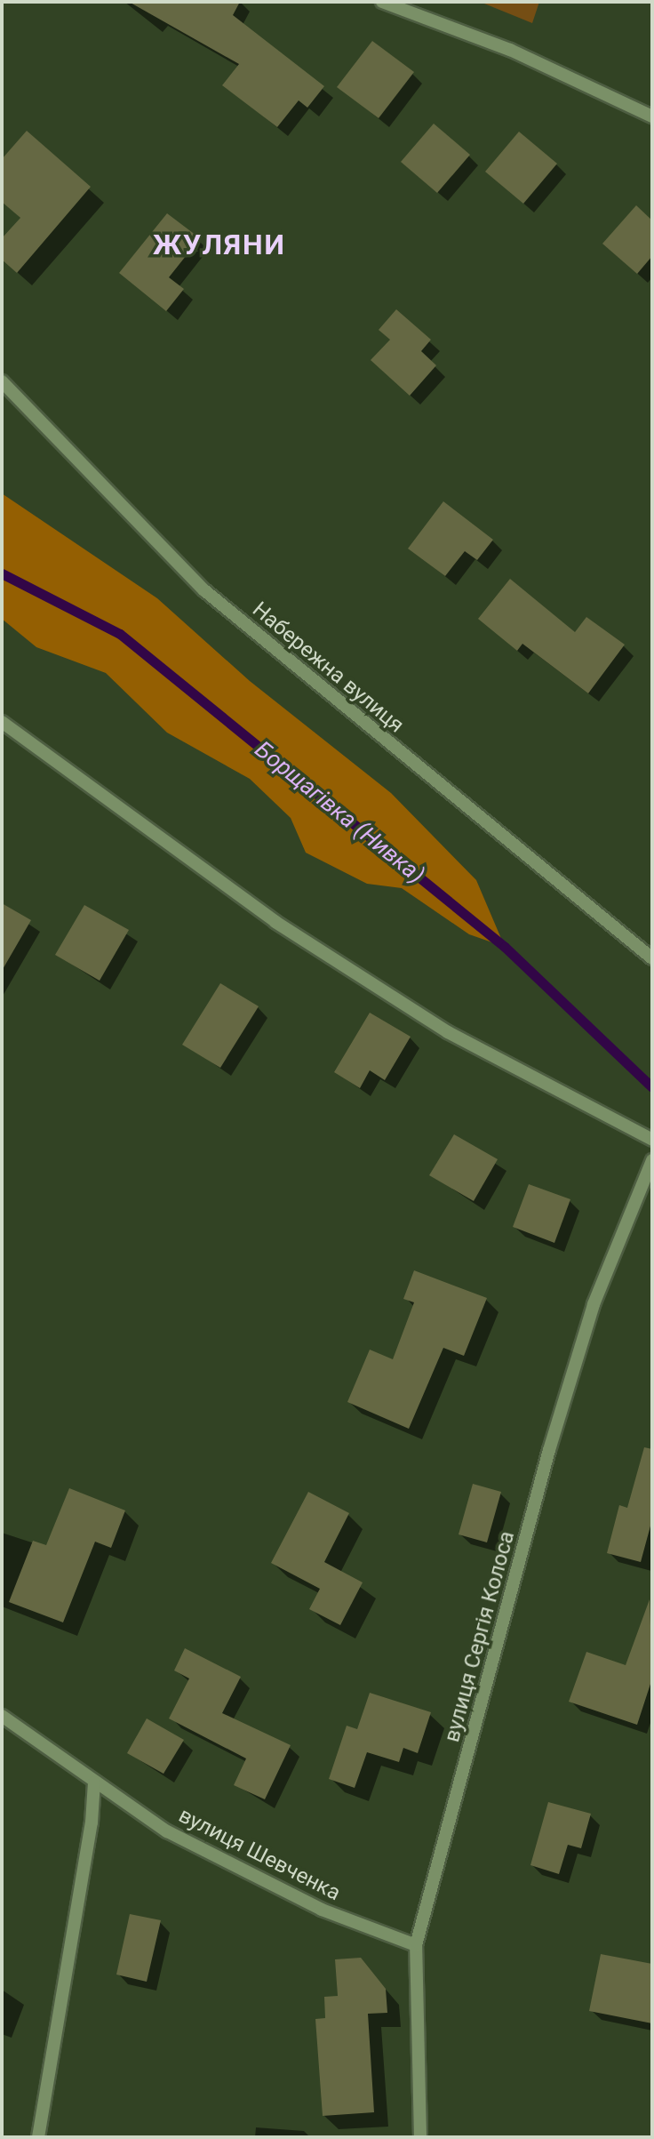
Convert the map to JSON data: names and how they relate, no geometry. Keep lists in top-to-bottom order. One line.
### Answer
{"streets":{"street":["Набережна вулиця","вулиця Сергія Колоса","вулиця Шевченка"]},"crossings":[["вулиця Сергія Колоса","вулиця Шевченка"]],"districts":["ЖУЛЯНИ"],"water":["Борщагівка (Нивка)"]}
